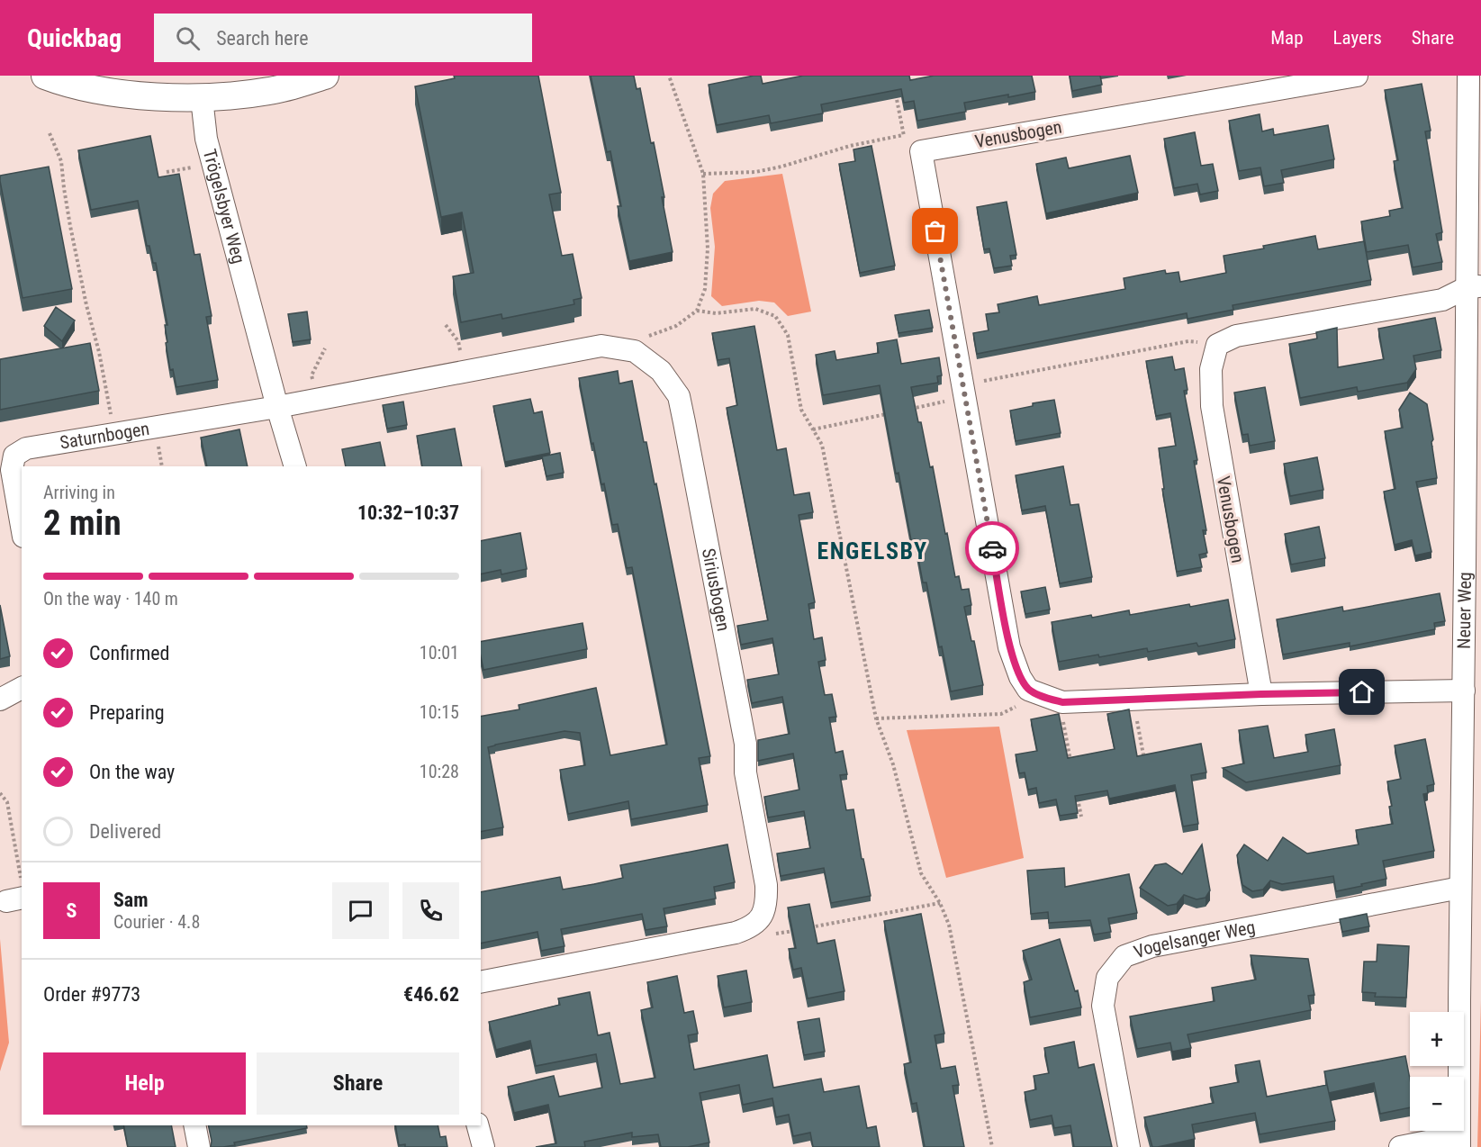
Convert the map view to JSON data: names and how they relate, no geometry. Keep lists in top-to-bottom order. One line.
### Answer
{"streets":{"street":["Venusbogen","Trögelsbyer Weg","Saturnbogen","Siriusbogen","Neuer Weg","Vogelsanger Weg"]},"crossings":[["Trögelsbyer Weg","Saturnbogen"],["Trögelsbyer Weg","Siriusbogen"],["Saturnbogen","Siriusbogen"],["Neuer Weg","Vogelsanger Weg"]],"districts":["ENGELSBY"],"page":{"header":"Quickbag","search":"Search here","nav":["Map","Layers","Share"],"heading":["2 min","Arriving in","10:32–10:37"],"panel":["Sam","Courier · 4.8","Order #9773","€46.62"],"bar":"On the way · 140 m","list":[["Confirmed","10:01"],["Preparing","10:15"],["On the way","10:28"],"Delivered"],"round":"S","map_buttons":["+","−"],"buttons":["Help","Share"]}}
